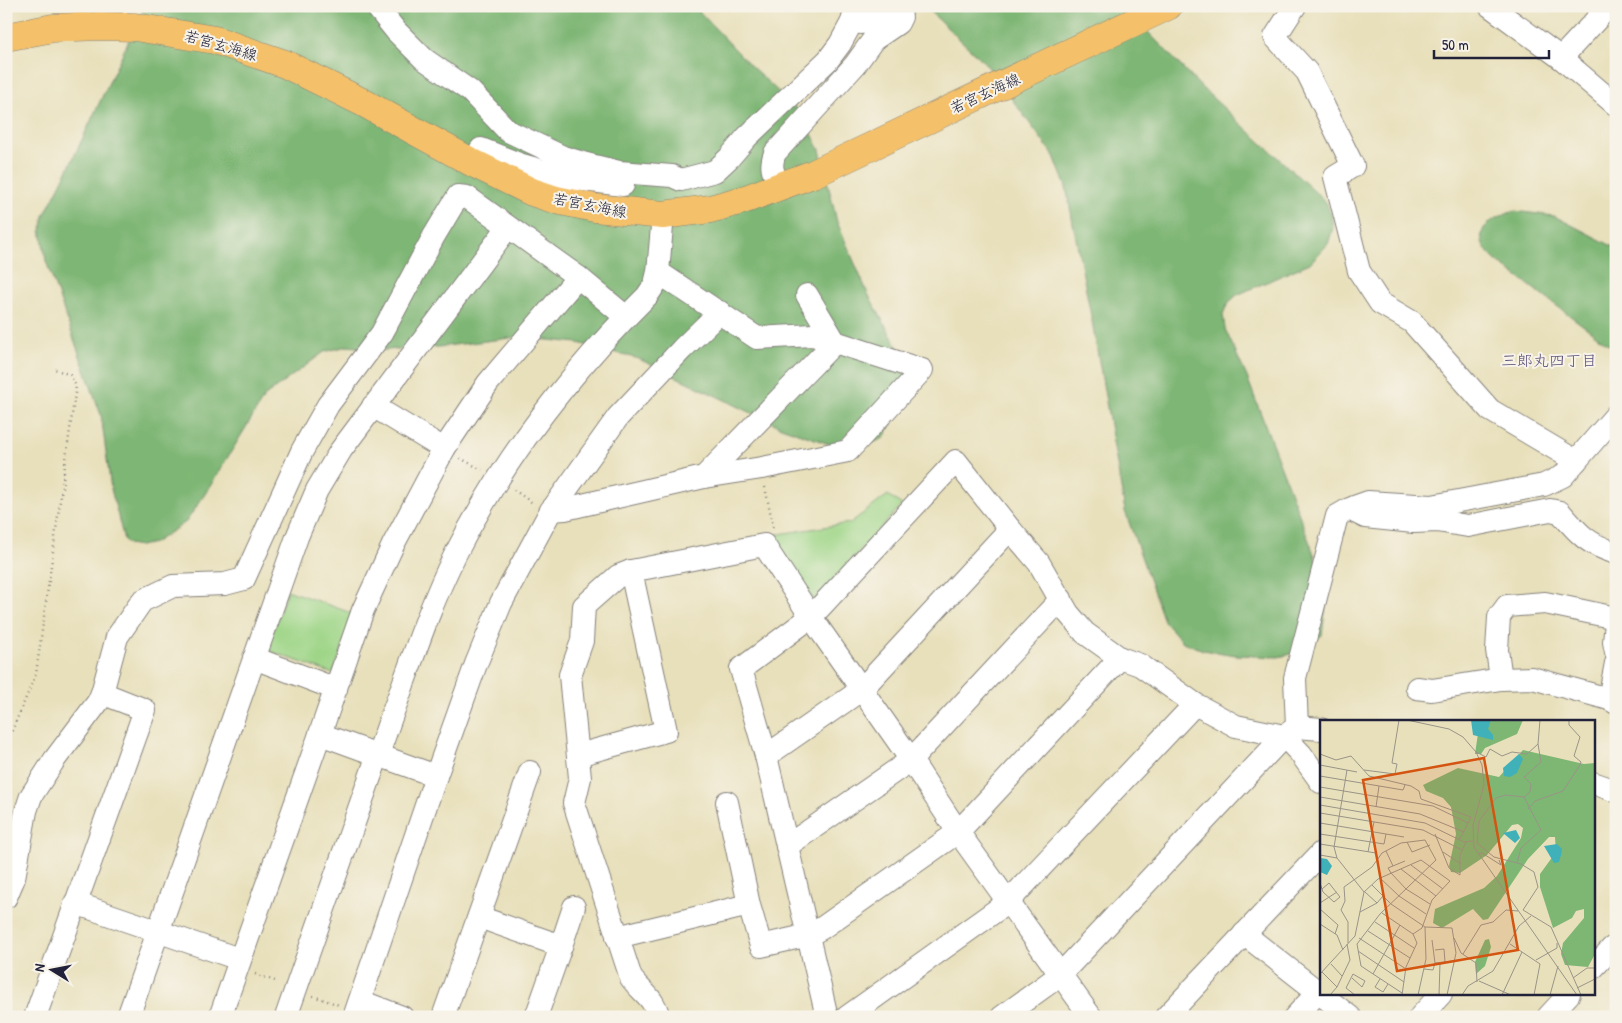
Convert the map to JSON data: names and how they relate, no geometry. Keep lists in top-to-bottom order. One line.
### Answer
{"streets":{"main road":["若宮玄海線"]},"districts":["三郎丸四丁目"],"scale_bar":"50 m","north":"left"}
